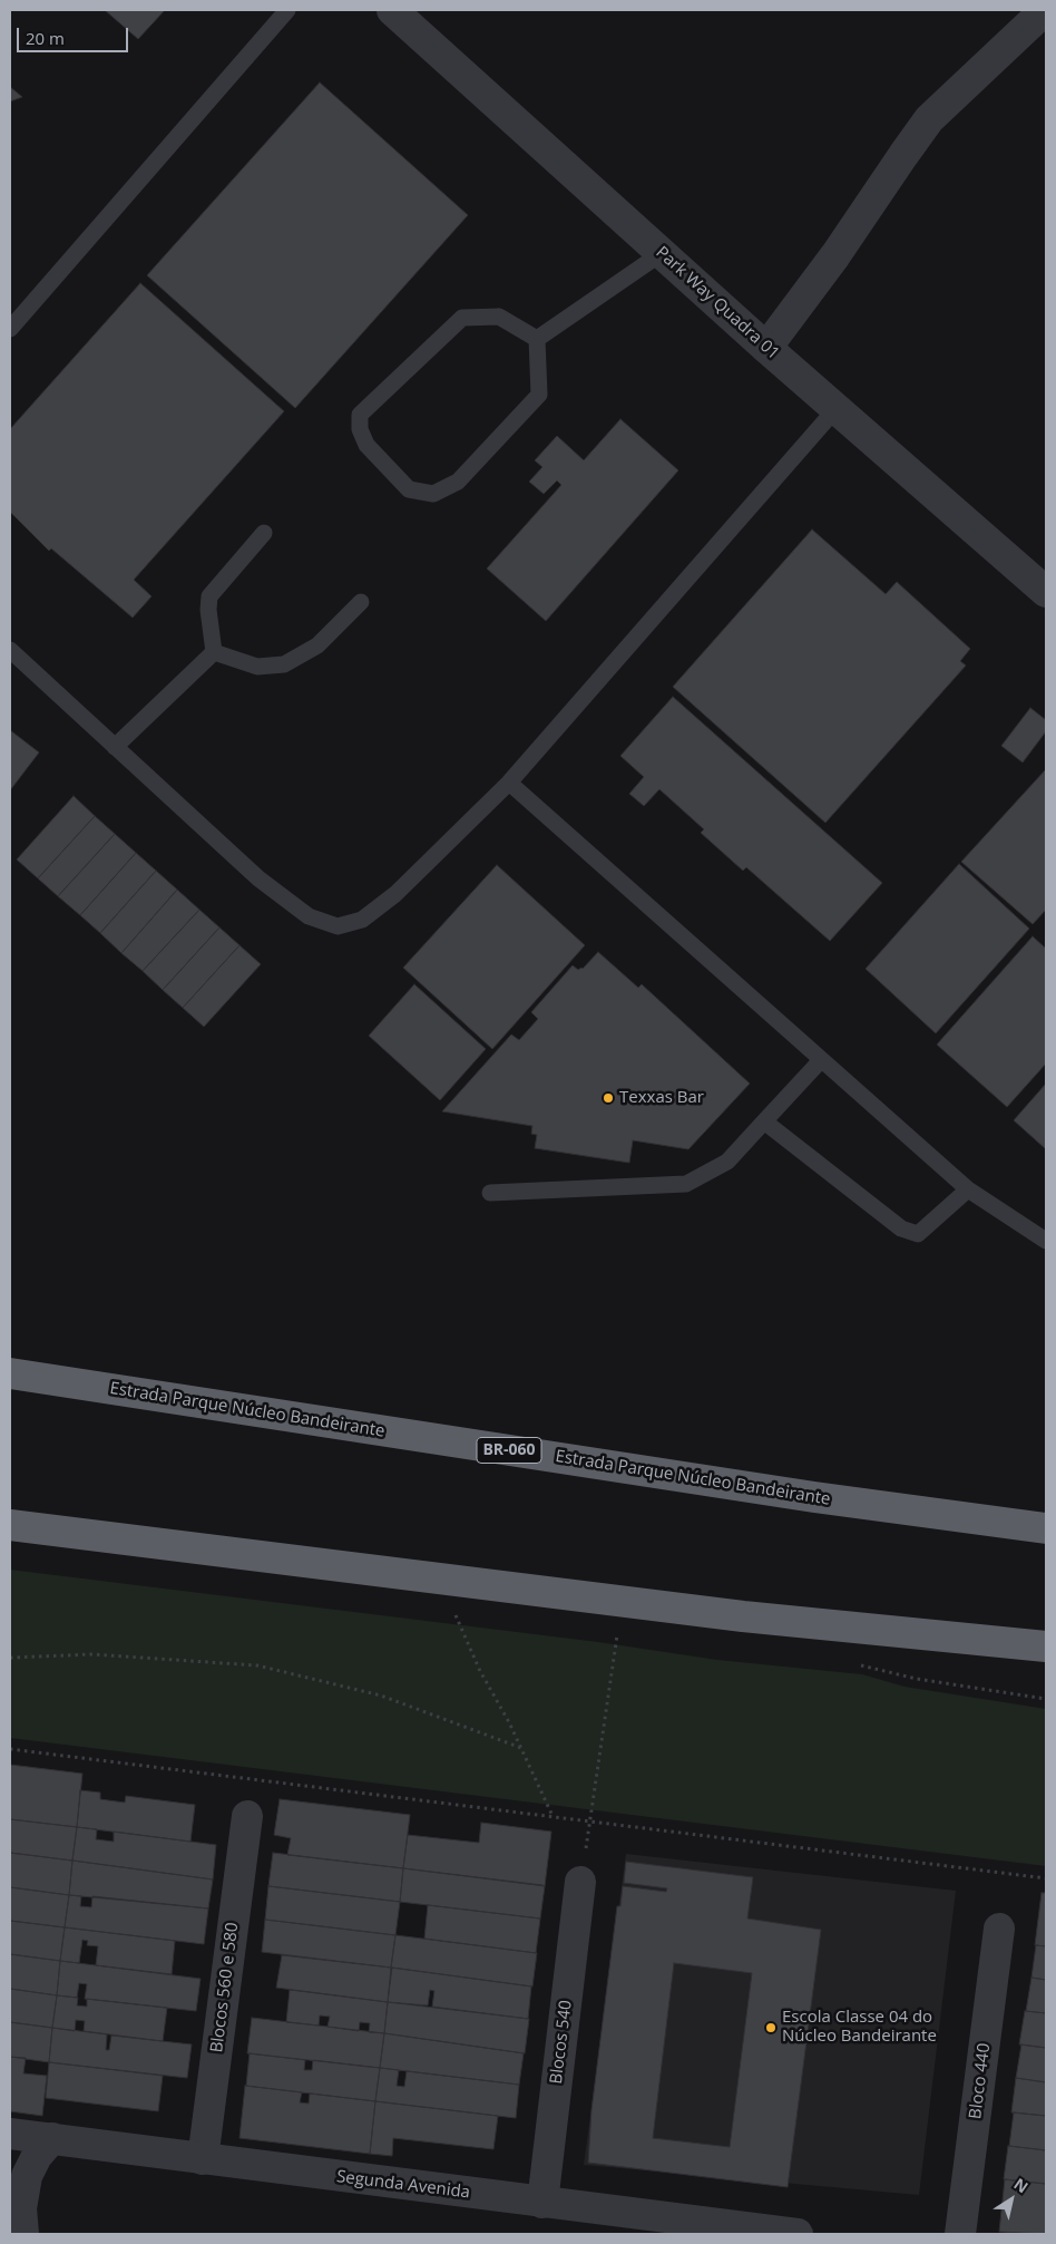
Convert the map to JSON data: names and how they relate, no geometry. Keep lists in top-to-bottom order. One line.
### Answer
{"streets":{"highway":["Estrada Parque Núcleo Bandeirante","BR-060"],"street":["Park Way Quadra 01","Blocos 560 e 580","Blocos 540","Bloco 440","Segunda Avenida"]},"crossings":[["Blocos 560 e 580","Segunda Avenida"],["Blocos 540","Segunda Avenida"]],"places":["Texxas Bar","Escola Classe 04 do Núcleo Bandeirante"],"scale_bar":"20 m","north":"top right"}
